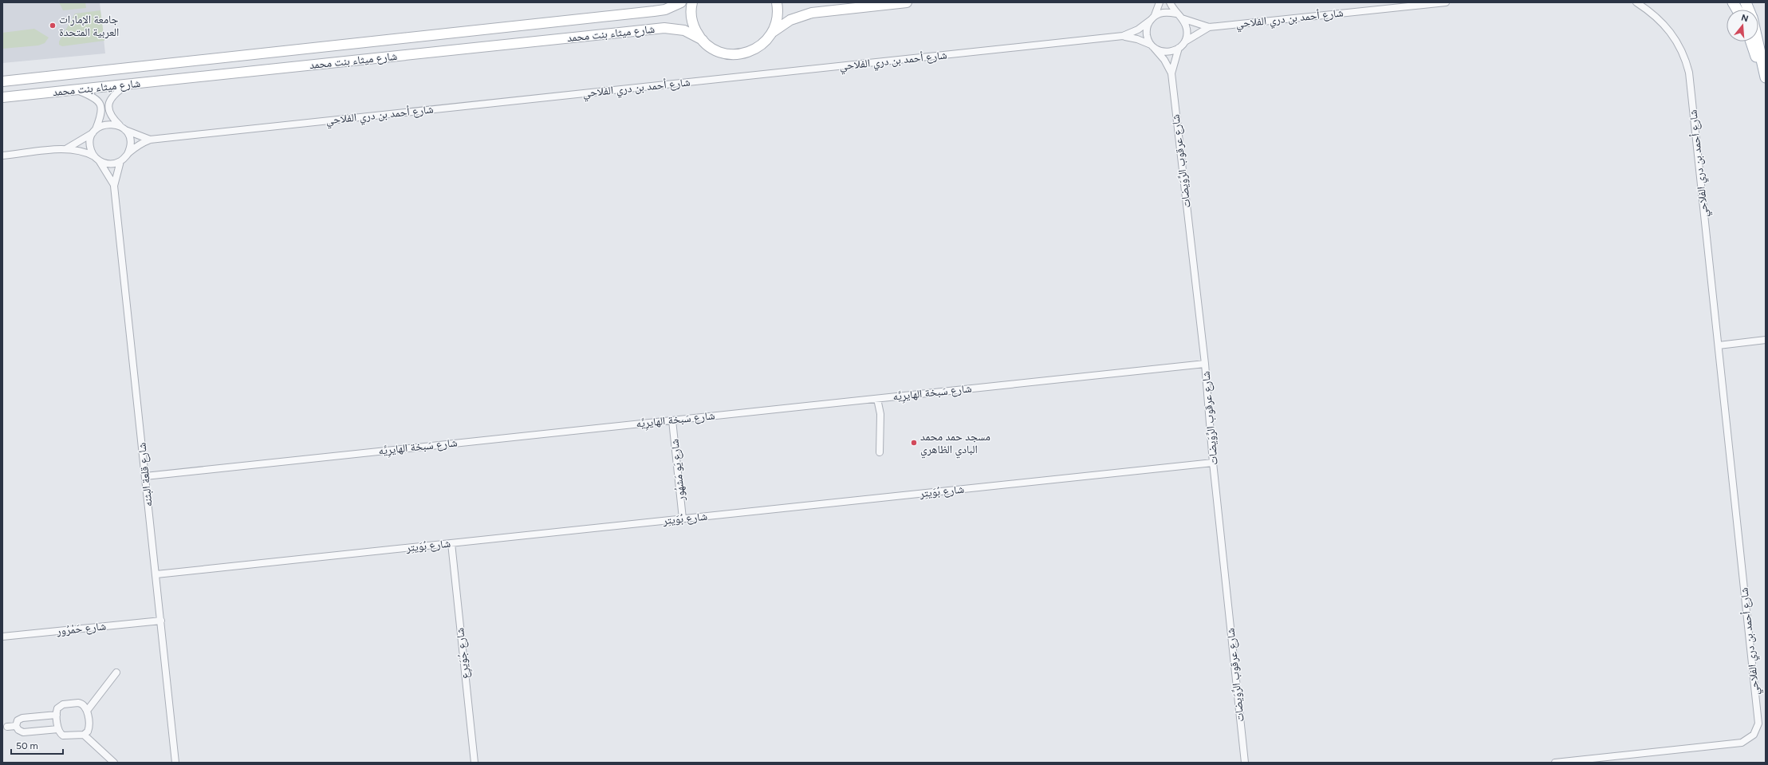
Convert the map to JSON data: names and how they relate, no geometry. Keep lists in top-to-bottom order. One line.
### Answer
{"streets":{"main road":["شارع ميثاء بنت محمد"],"street":["شارع أحمد بن دري الفلاحي","شارع عرقوب الرِّوَيضات","شارع سَبخة الهايرِيَّه","شارع يَو مَشهُور","شارع قلعة البثنه","شارع بُوَيتِر","شارع حَمْرُور","شارع جُوَيرِع"]},"crossings":[["شارع أحمد بن دري الفلاحي","شارع عرقوب الرِّوَيضات"],["شارع أحمد بن دري الفلاحي","شارع قلعة البثنه"],["شارع عرقوب الرِّوَيضات","شارع سَبخة الهايرِيَّه"],["شارع عرقوب الرِّوَيضات","شارع بُوَيتِر"],["شارع سَبخة الهايرِيَّه","شارع يَو مَشهُور"],["شارع سَبخة الهايرِيَّه","شارع قلعة البثنه"],["شارع يَو مَشهُور","شارع بُوَيتِر"],["شارع قلعة البثنه","شارع بُوَيتِر"],["شارع قلعة البثنه","شارع حَمْرُور"],["شارع بُوَيتِر","شارع جُوَيرِع"]],"places":["جامعة الإمارات العربية المتحدة","مسجد حمد محمد البادي الظاهري"],"scale_bar":"50 m","north":"top"}
